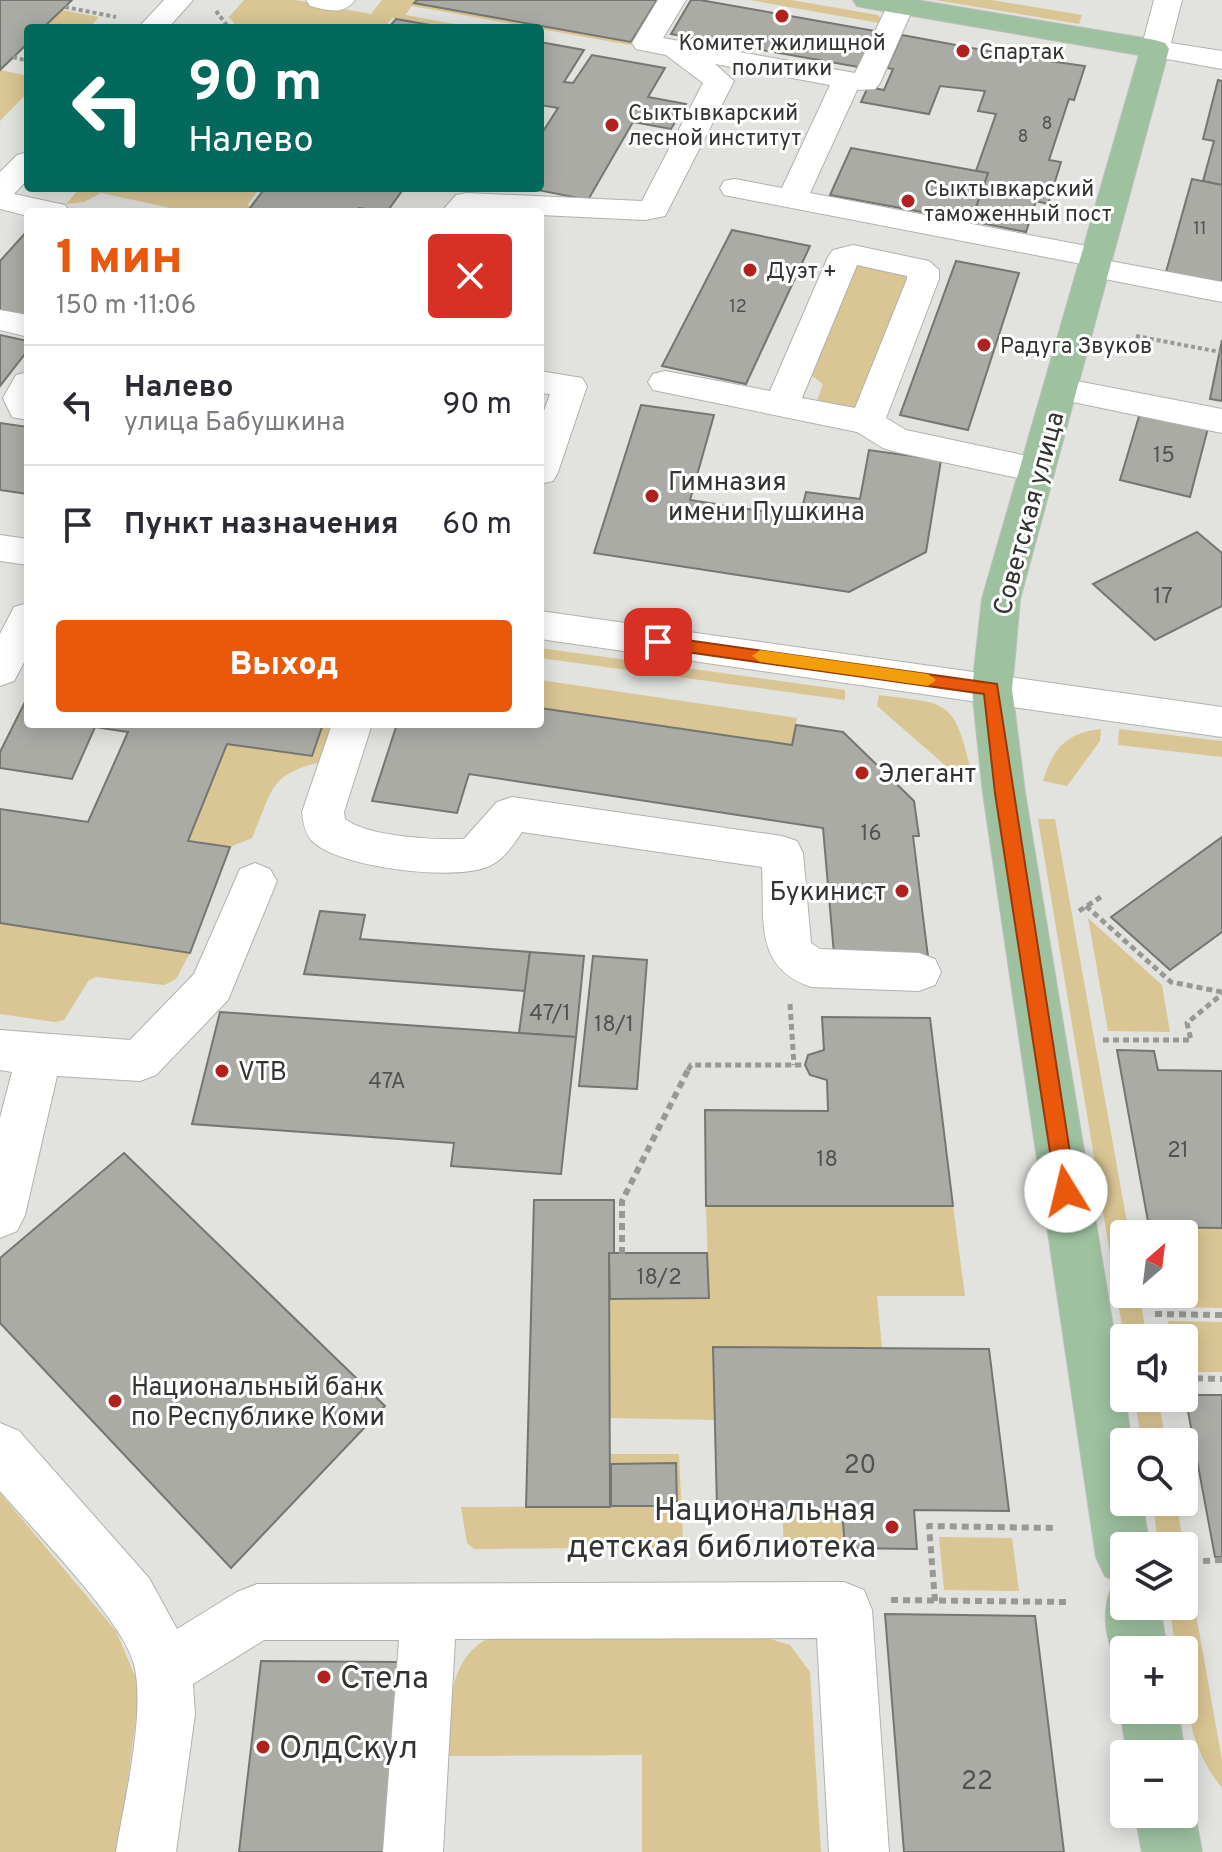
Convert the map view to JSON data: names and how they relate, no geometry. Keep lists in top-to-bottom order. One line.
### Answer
{"streets":{"main road":["Советская улица"]},"places":["Комитет жилищной политики","Спартак","Сыктывкарский лесной институт","Сыктывкарский таможенный пост","Дуэт +","Радуга Звуков","Гимназия имени Пушкина","Элегант","Букинист","VTB","Национальный банк по Республике Коми","Национальная детская библиотека","Стела","ОлдСкул"],"house_numbers":["8","8","11","12","15","17","16","47/1","18/1","47А","21","18","18/2","20","22"],"north":"top right","page":{"turn":["90 m","Налево"],"heading":["1 мин","150 m · 11:06"],"list":[{"name":"Налево","note":"улица Бабушкина","value":"90 m"},{"name":"Пункт назначения","value":"60 m"}],"buttons":"Выход","map_buttons":["+","−"]}}
